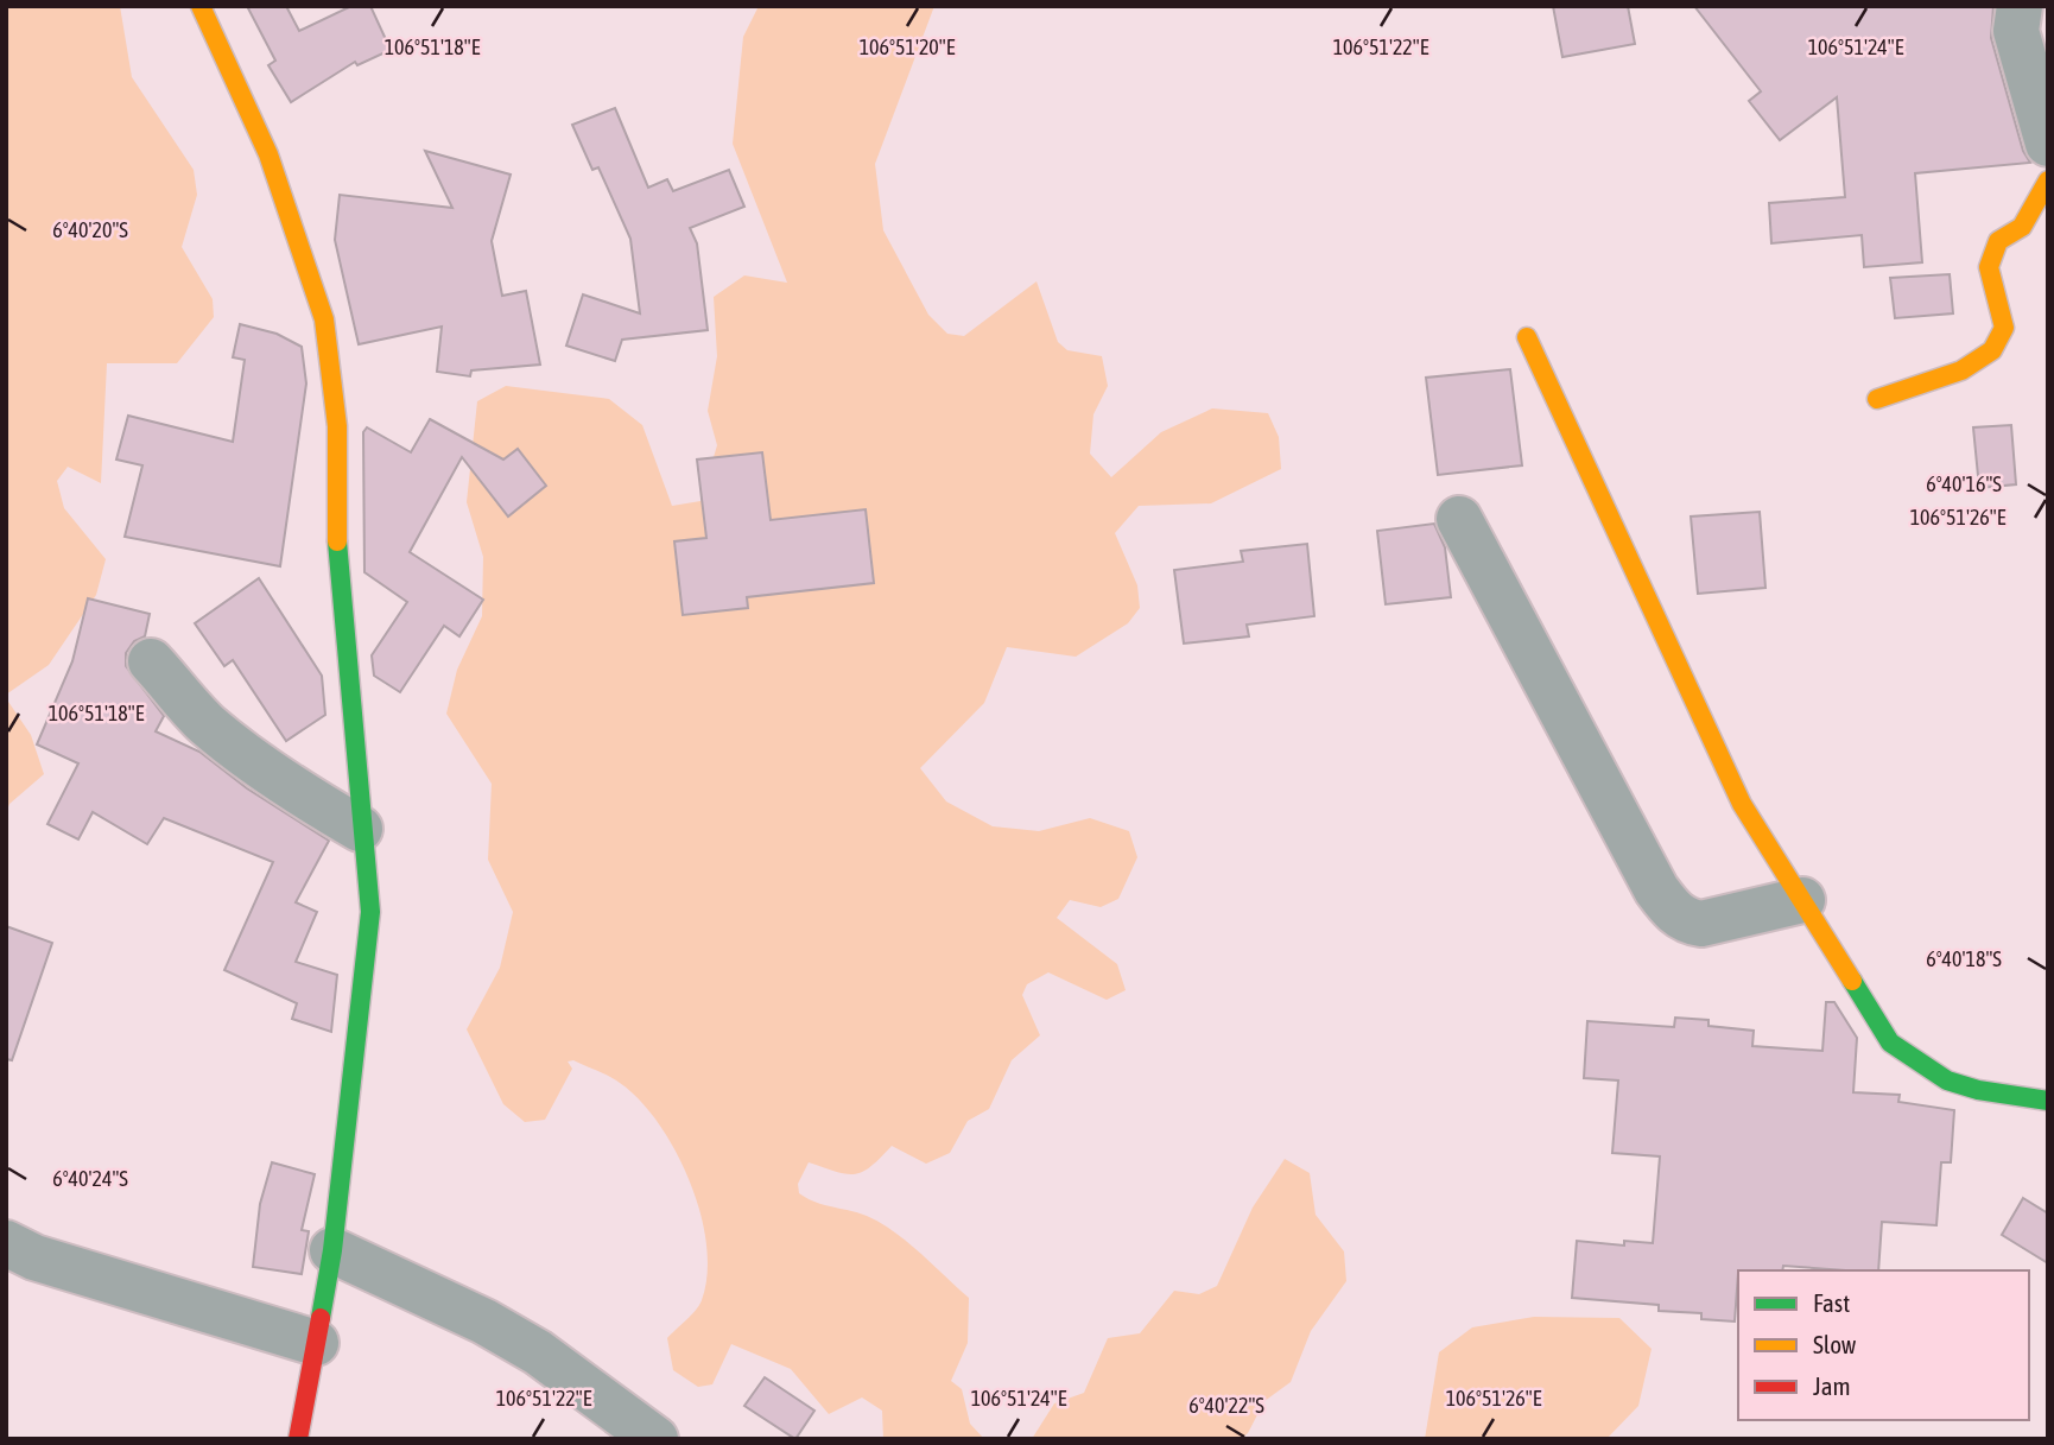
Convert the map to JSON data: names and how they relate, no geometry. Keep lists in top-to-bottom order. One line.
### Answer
{"legend":["Fast","Slow","Jam"],"coordinates":["106°51'18\"E","106°51'20\"E","106°51'22\"E","106°51'24\"E","6°40'20\"S","6°40'16\"S","106°51'26\"E","6°40'18\"S","6°40'24\"S","6°40'22\"S"]}
